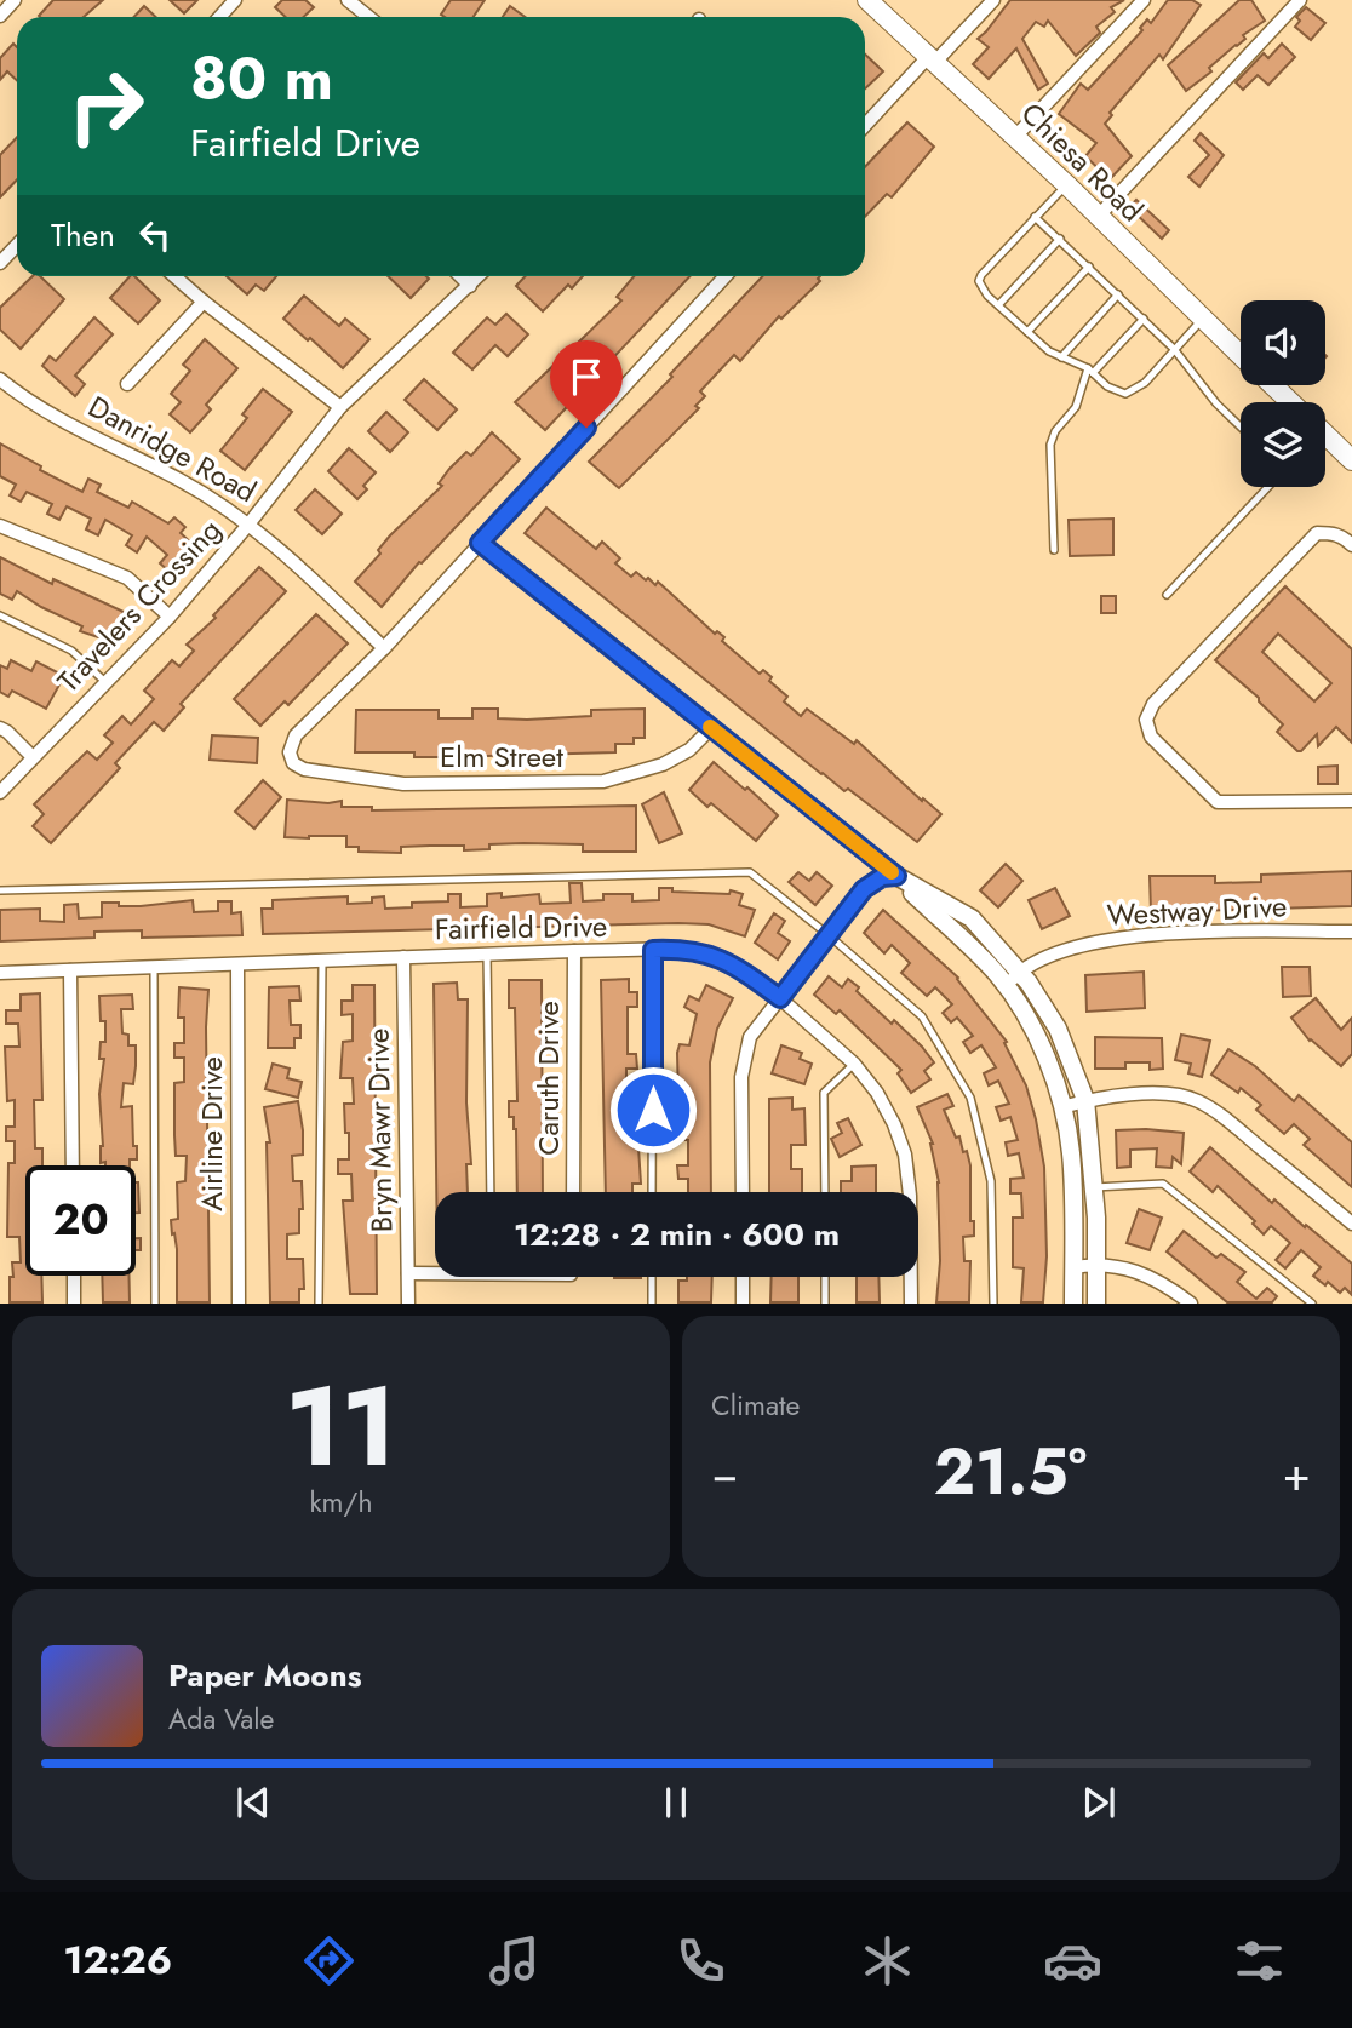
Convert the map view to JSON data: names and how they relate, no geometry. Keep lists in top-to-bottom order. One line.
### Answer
{"streets":{"main road":["Chiesa Road"],"street":["Danridge Road","Travelers Crossing","Elm Street","Westway Drive","Fairfield Drive","Caruth Drive","Bryn Mawr Drive","Airline Drive"]},"crossings":[["Danridge Road","Travelers Crossing"],["Danridge Road","Elm Street"],["Fairfield Drive","Caruth Drive"],["Fairfield Drive","Bryn Mawr Drive"],["Fairfield Drive","Airline Drive"]],"page":{"turn":["80 m","Fairfield Drive"],"then":"Then","limit":"20","trip":"12:28 · 2 min · 600 m","tile":[["11","km/h"],"Climate"],"heat":["−","21.5°","+"],"song":["Paper Moons","Ada Vale"],"tabs":"12:26"}}
